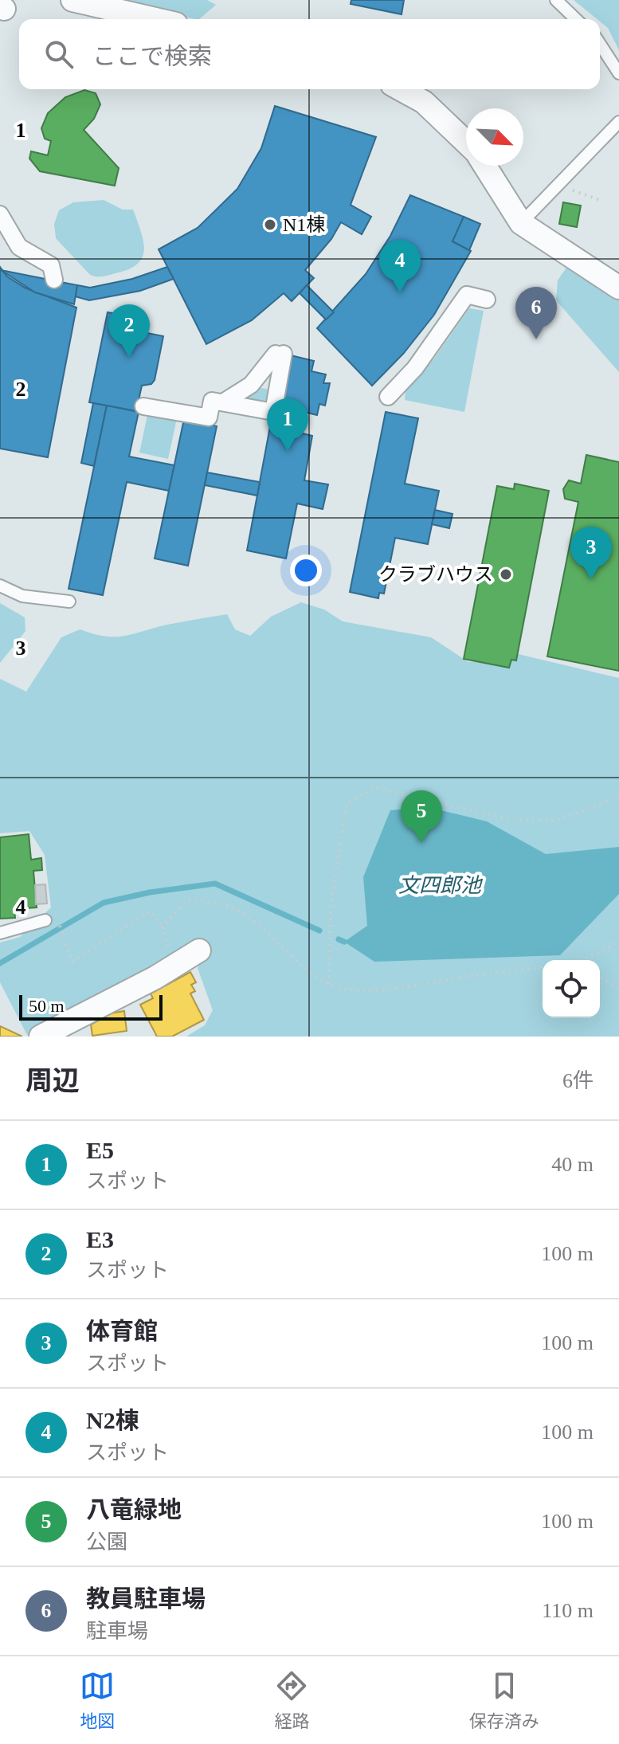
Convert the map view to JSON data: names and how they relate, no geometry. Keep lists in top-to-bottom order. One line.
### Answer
{"water":["文四郎池"],"places":["N1棟","クラブハウス"],"scale_bar":"50 m","north":"bottom right","page":{"search":"ここで検索","pins":["4","6","2","1","3","5"],"scale":"50 m","heading":["周辺","6件"],"list":[{"mark":"1","name":"E5","note":"スポット","value":"40 m"},{"mark":"2","name":"E3","note":"スポット","value":"100 m"},{"mark":"3","name":"体育館","note":"スポット","value":"100 m"},{"mark":"4","name":"N2棟","note":"スポット","value":"100 m"},{"mark":"5","name":"八竜緑地","note":"公園","value":"100 m"},{"mark":"6","name":"教員駐車場","note":"駐車場","value":"110 m"}],"nav":["地図","経路","保存済み"]},"grid":{"rows":["1","2","3","4"]}}
